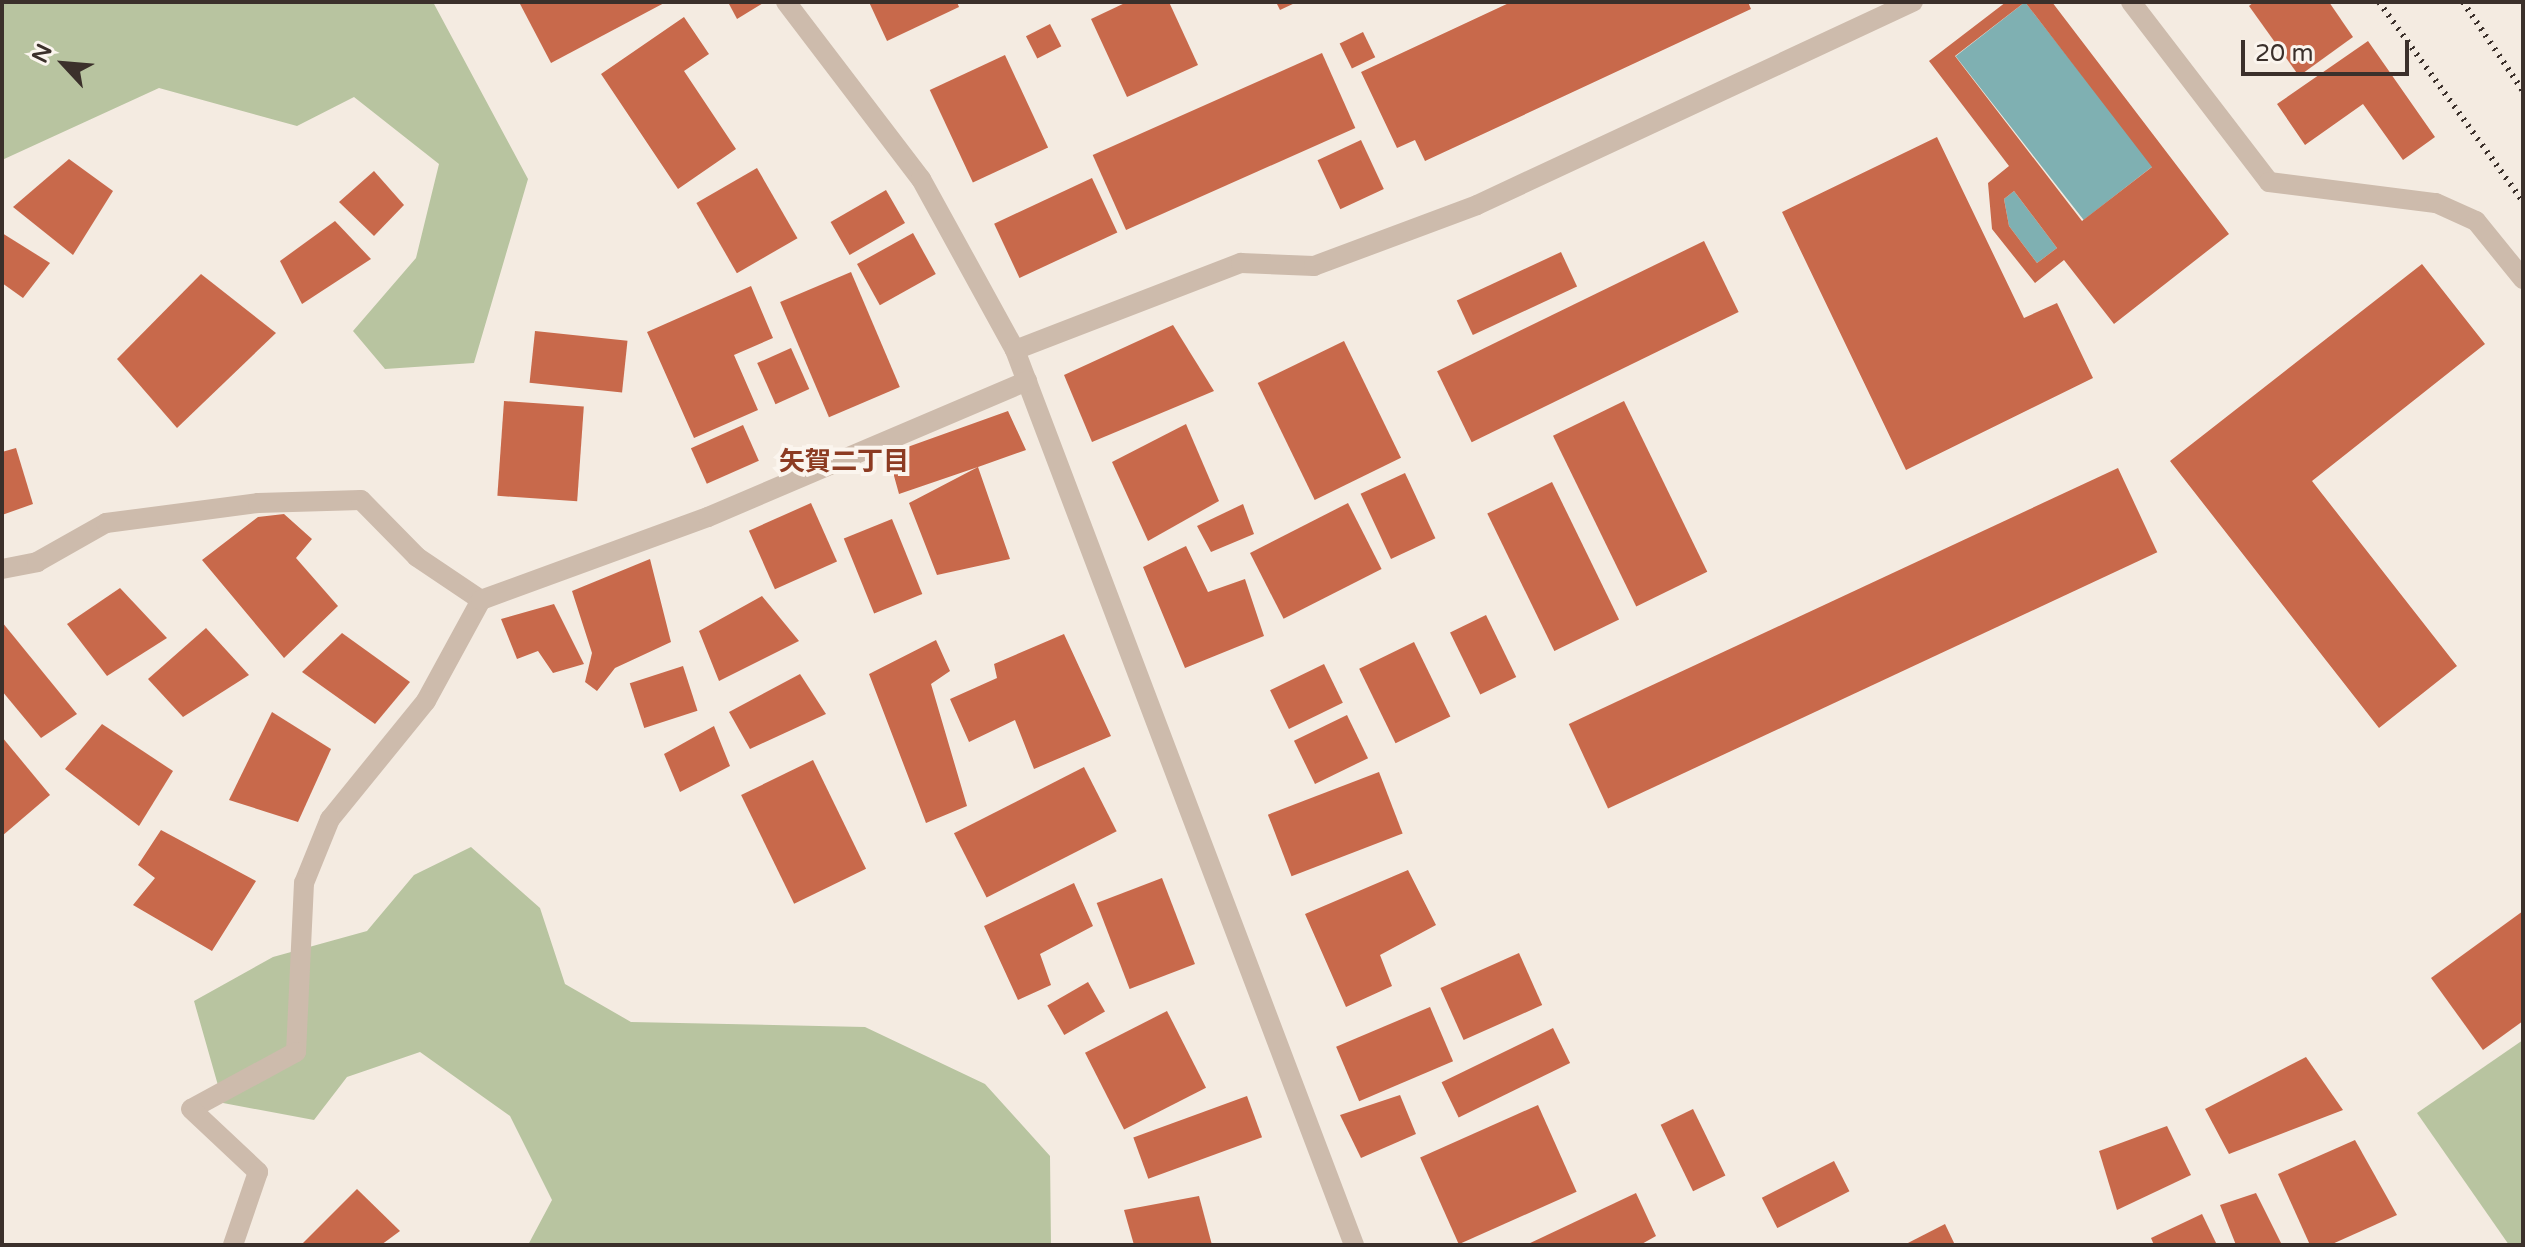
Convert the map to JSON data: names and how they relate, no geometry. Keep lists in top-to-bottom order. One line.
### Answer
{"districts":["矢賀二丁目"],"scale_bar":"20 m","north":"top left"}
